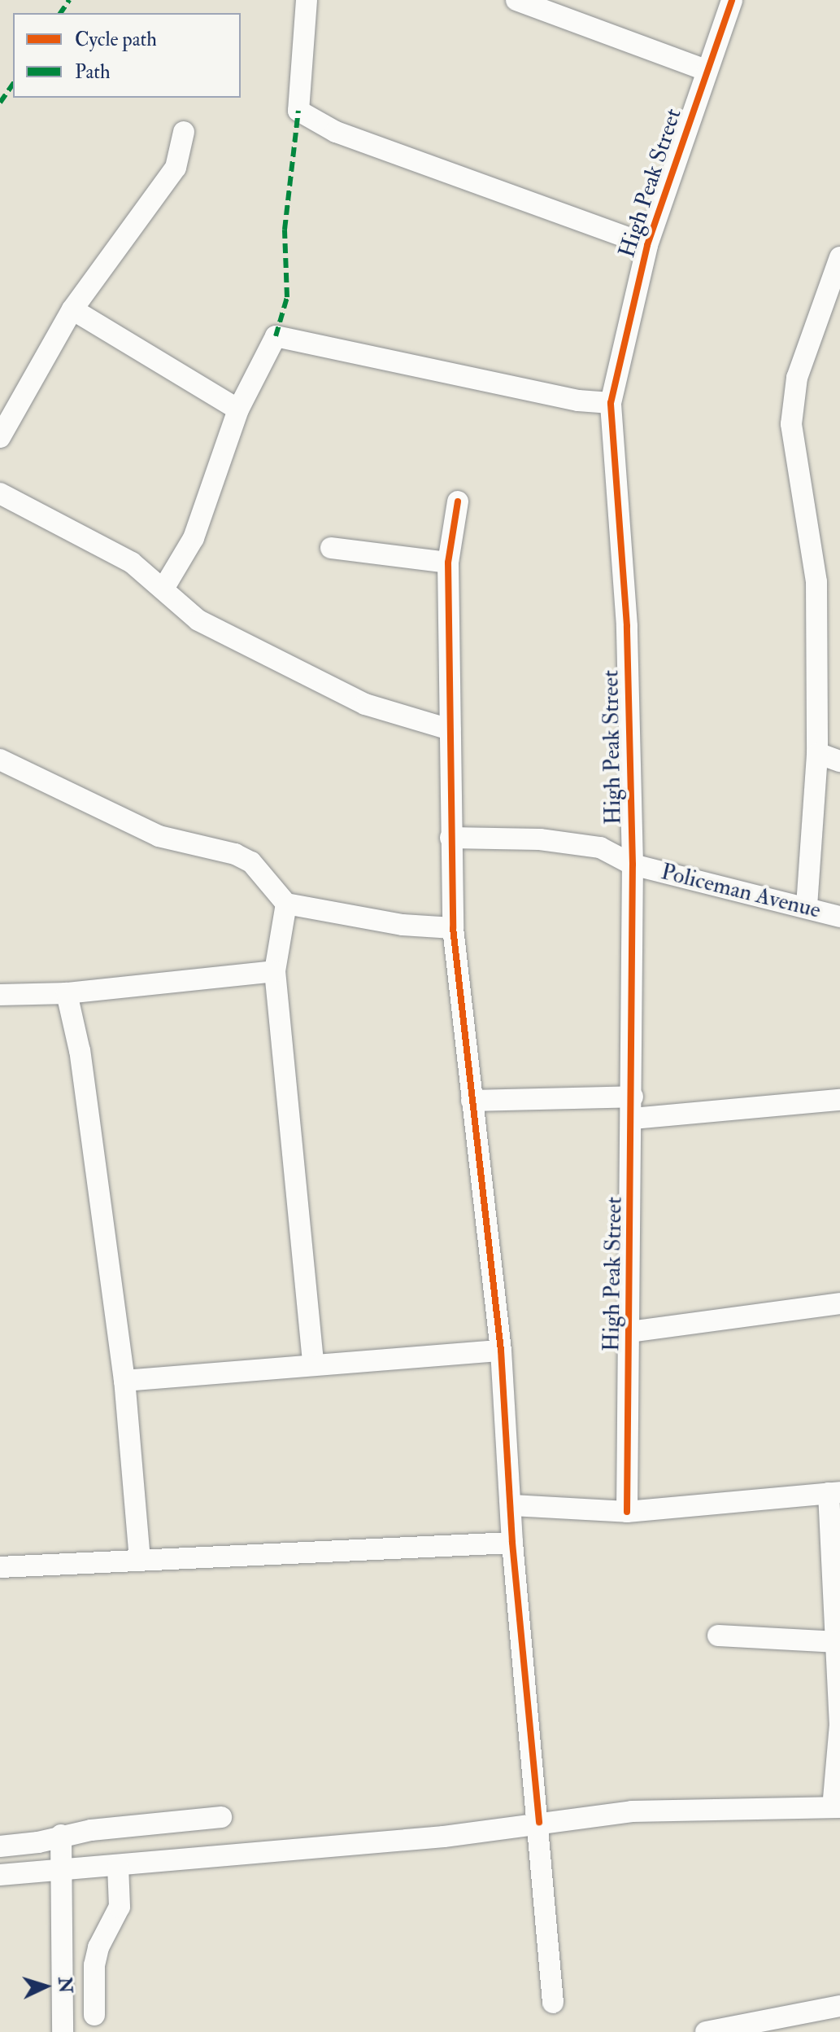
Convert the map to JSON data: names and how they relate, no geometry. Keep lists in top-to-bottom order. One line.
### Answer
{"streets":{"street":["High Peak Street","Policeman Avenue"]},"crossings":[["High Peak Street","Policeman Avenue"]],"legend":["Cycle path","Path"],"north":"right"}
